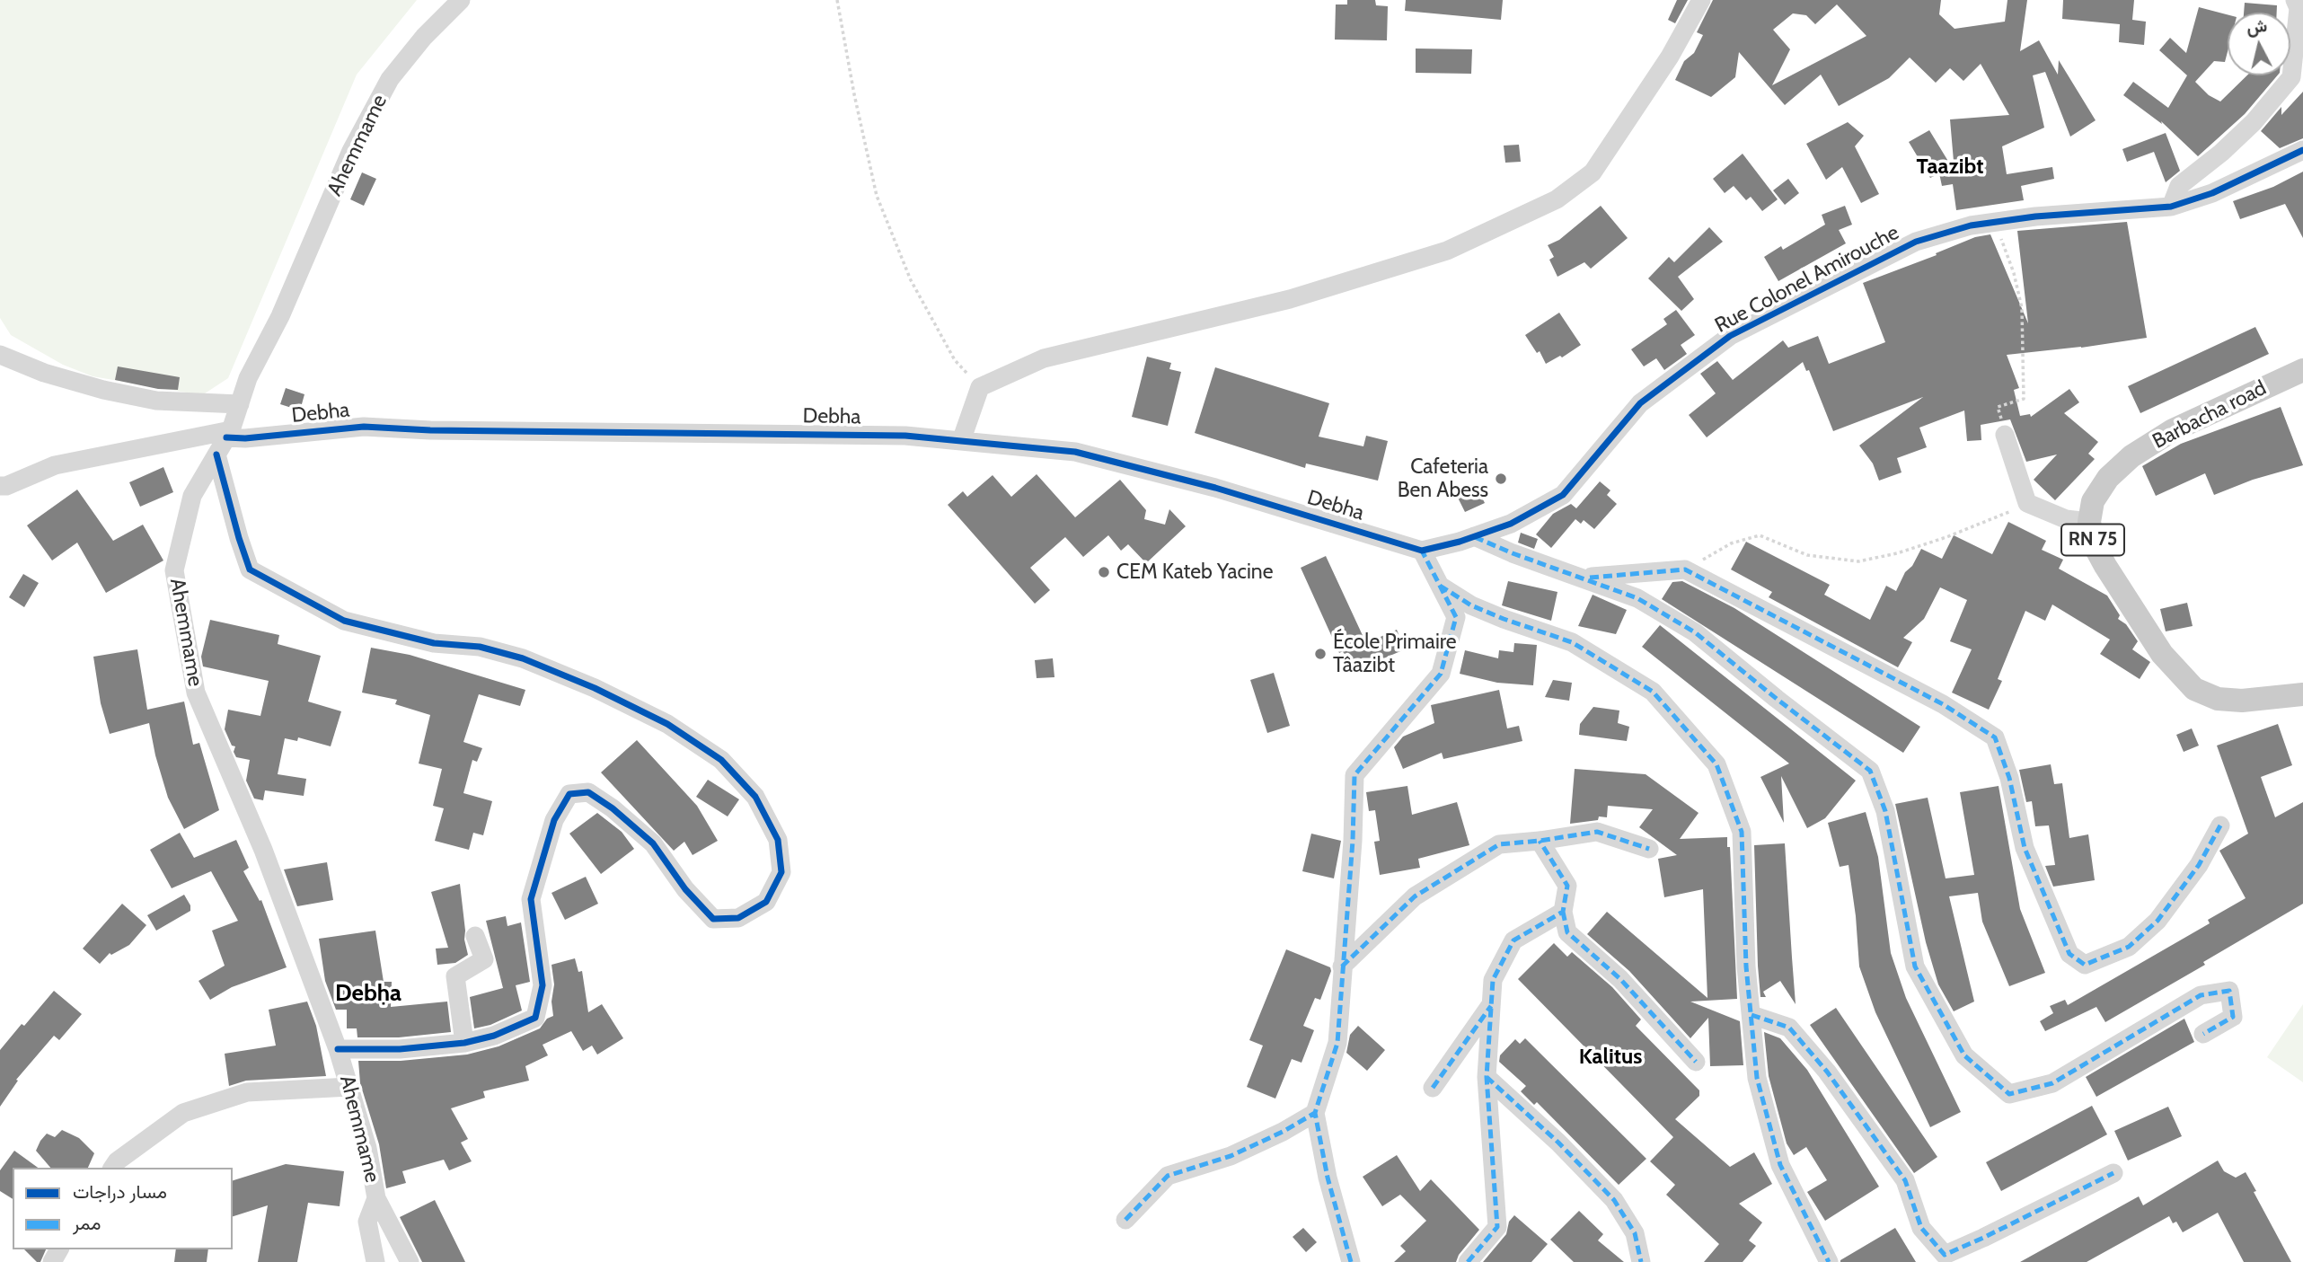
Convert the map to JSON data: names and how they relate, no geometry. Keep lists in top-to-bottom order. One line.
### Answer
{"streets":{"main road":["Barbacha road","RN 75"],"street":["Ahemmame","Rue Colonel Amirouche","Debha"]},"crossings":[["Ahemmame","Debha"],["Rue Colonel Amirouche","Debha"],["Barbacha road","RN 75"]],"districts":["Taazibt","Debḥa","Kalitus"],"places":["Cafeteria Ben Abess","CEM Kateb Yacine","École Primaire Tâazibt"],"legend":["مسار دراجات","ممر"],"north":"top"}
